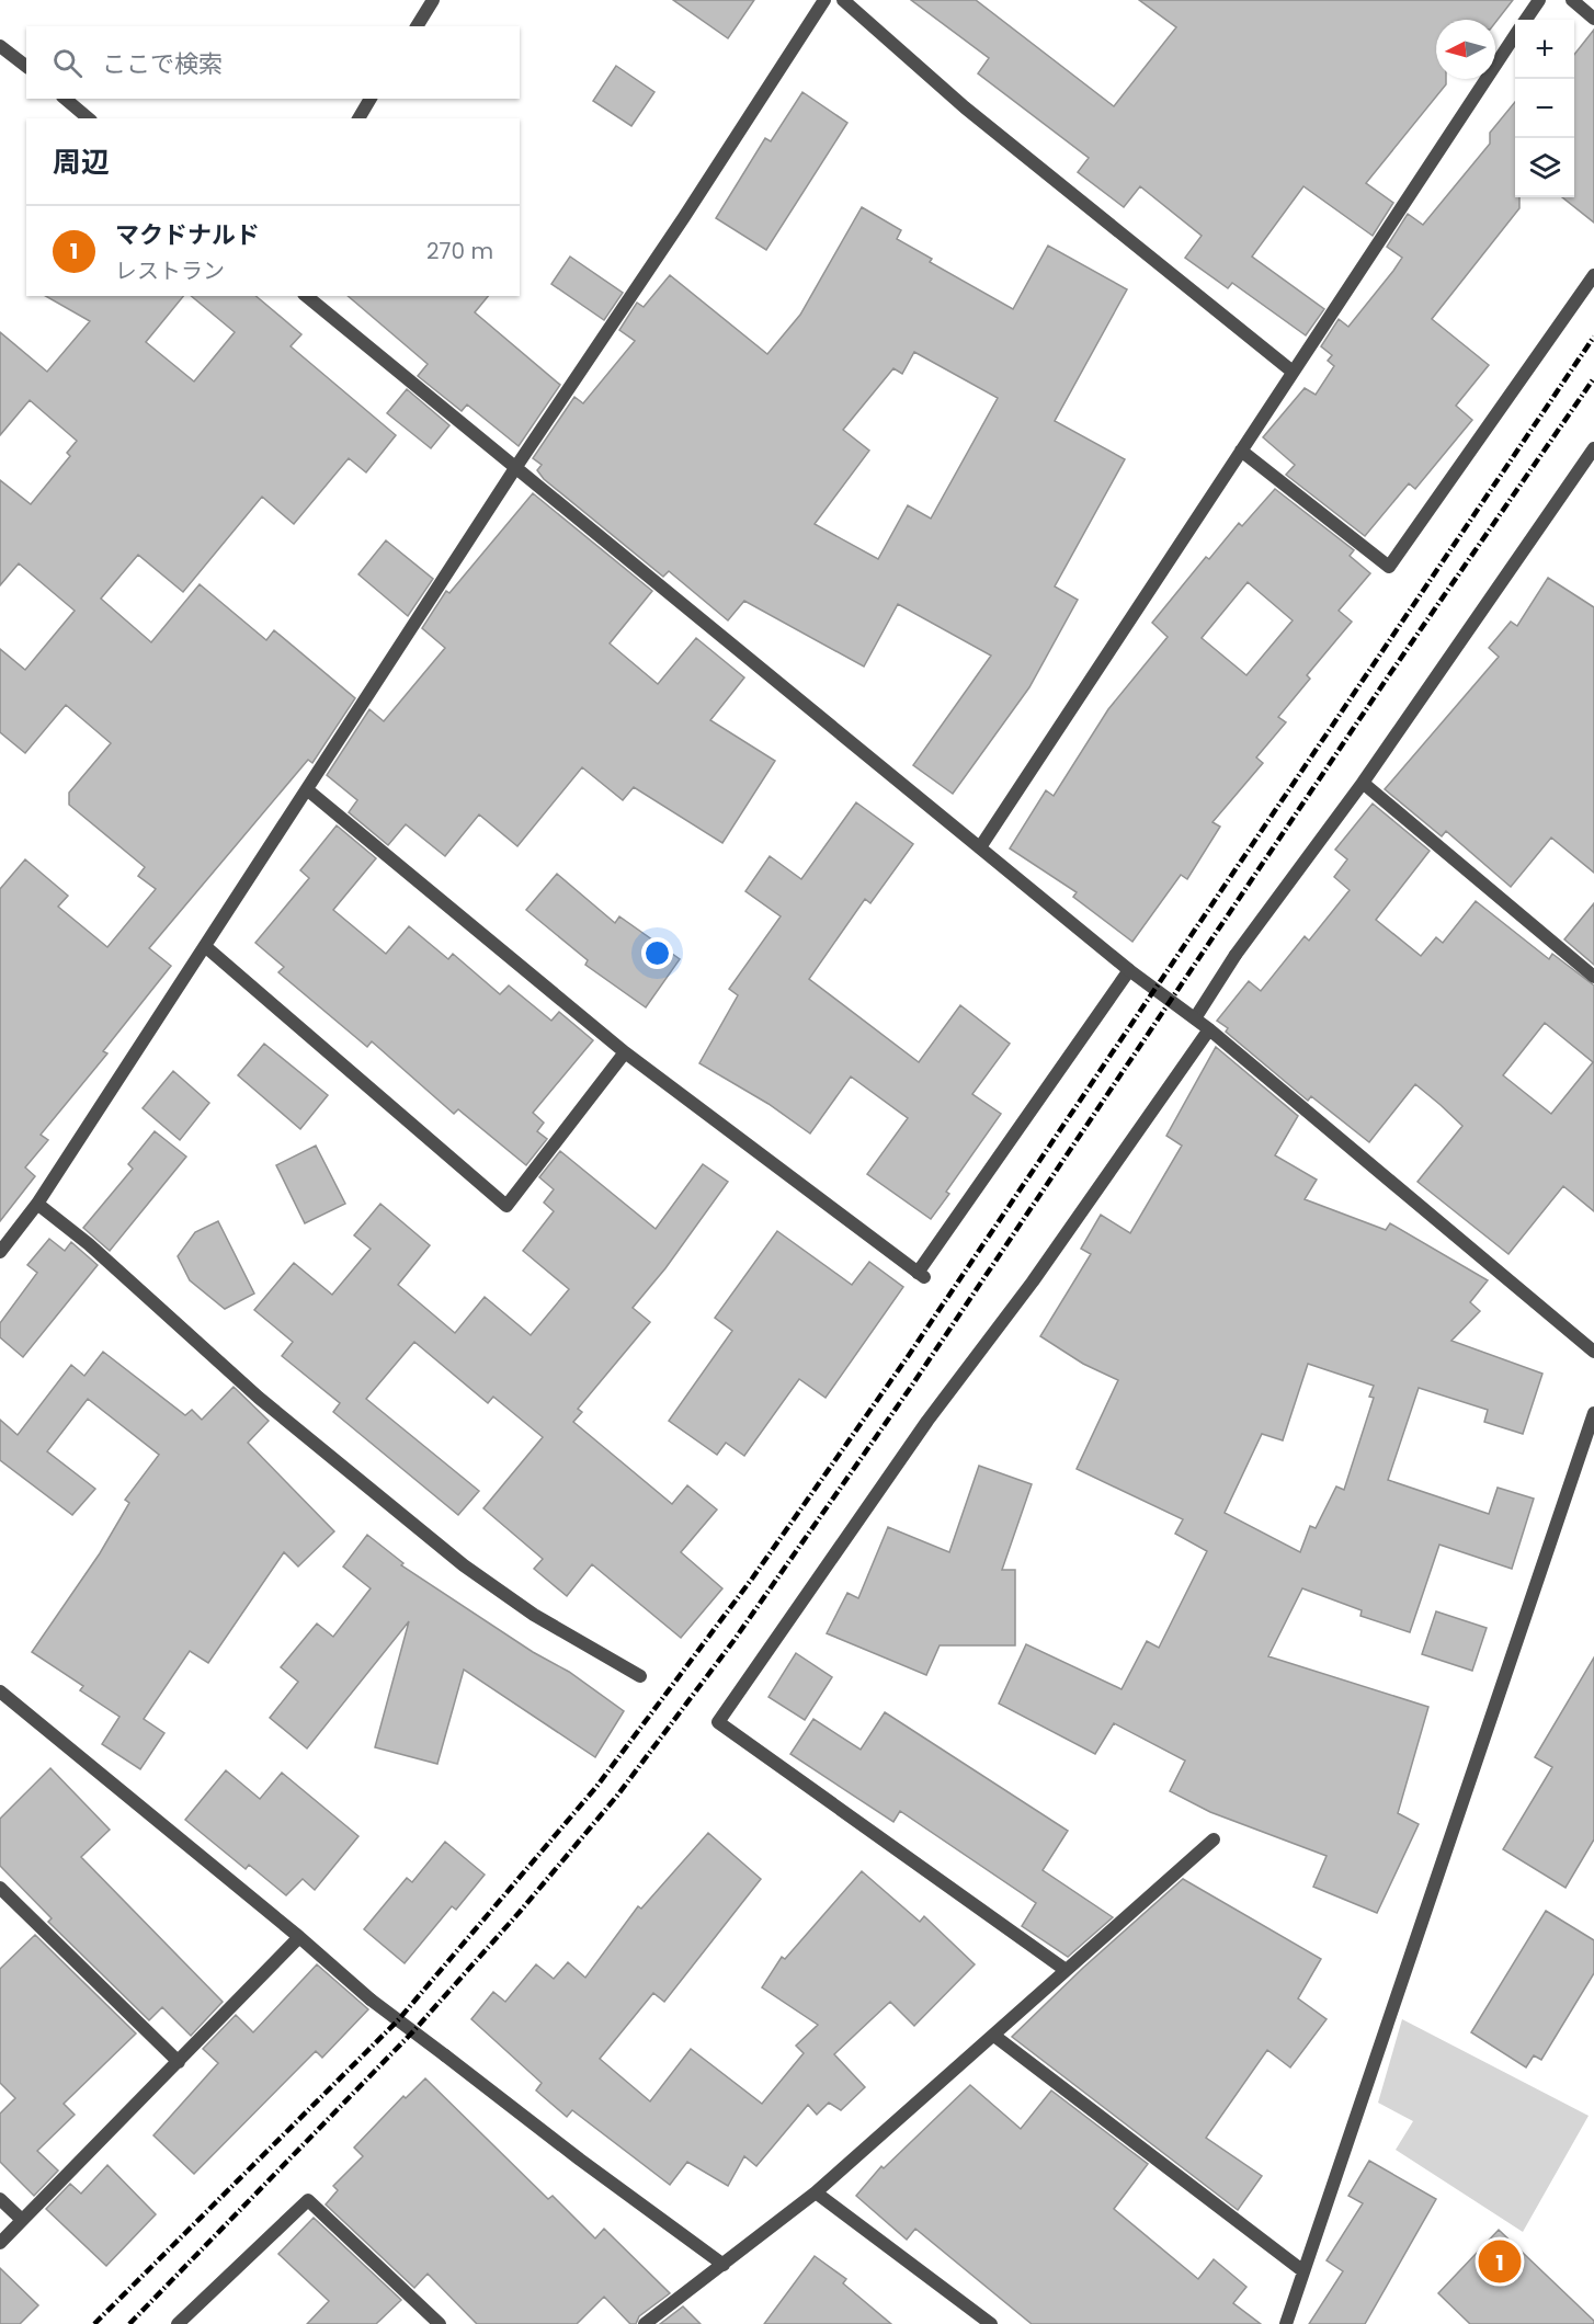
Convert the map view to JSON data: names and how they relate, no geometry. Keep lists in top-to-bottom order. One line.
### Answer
{"north":"left","page":{"map_buttons":["+","−"],"search":"ここで検索","heading":"周辺","list":[{"mark":"1","name":"マクドナルド","note":"レストラン","value":"270 m"}],"pins":"1"}}
